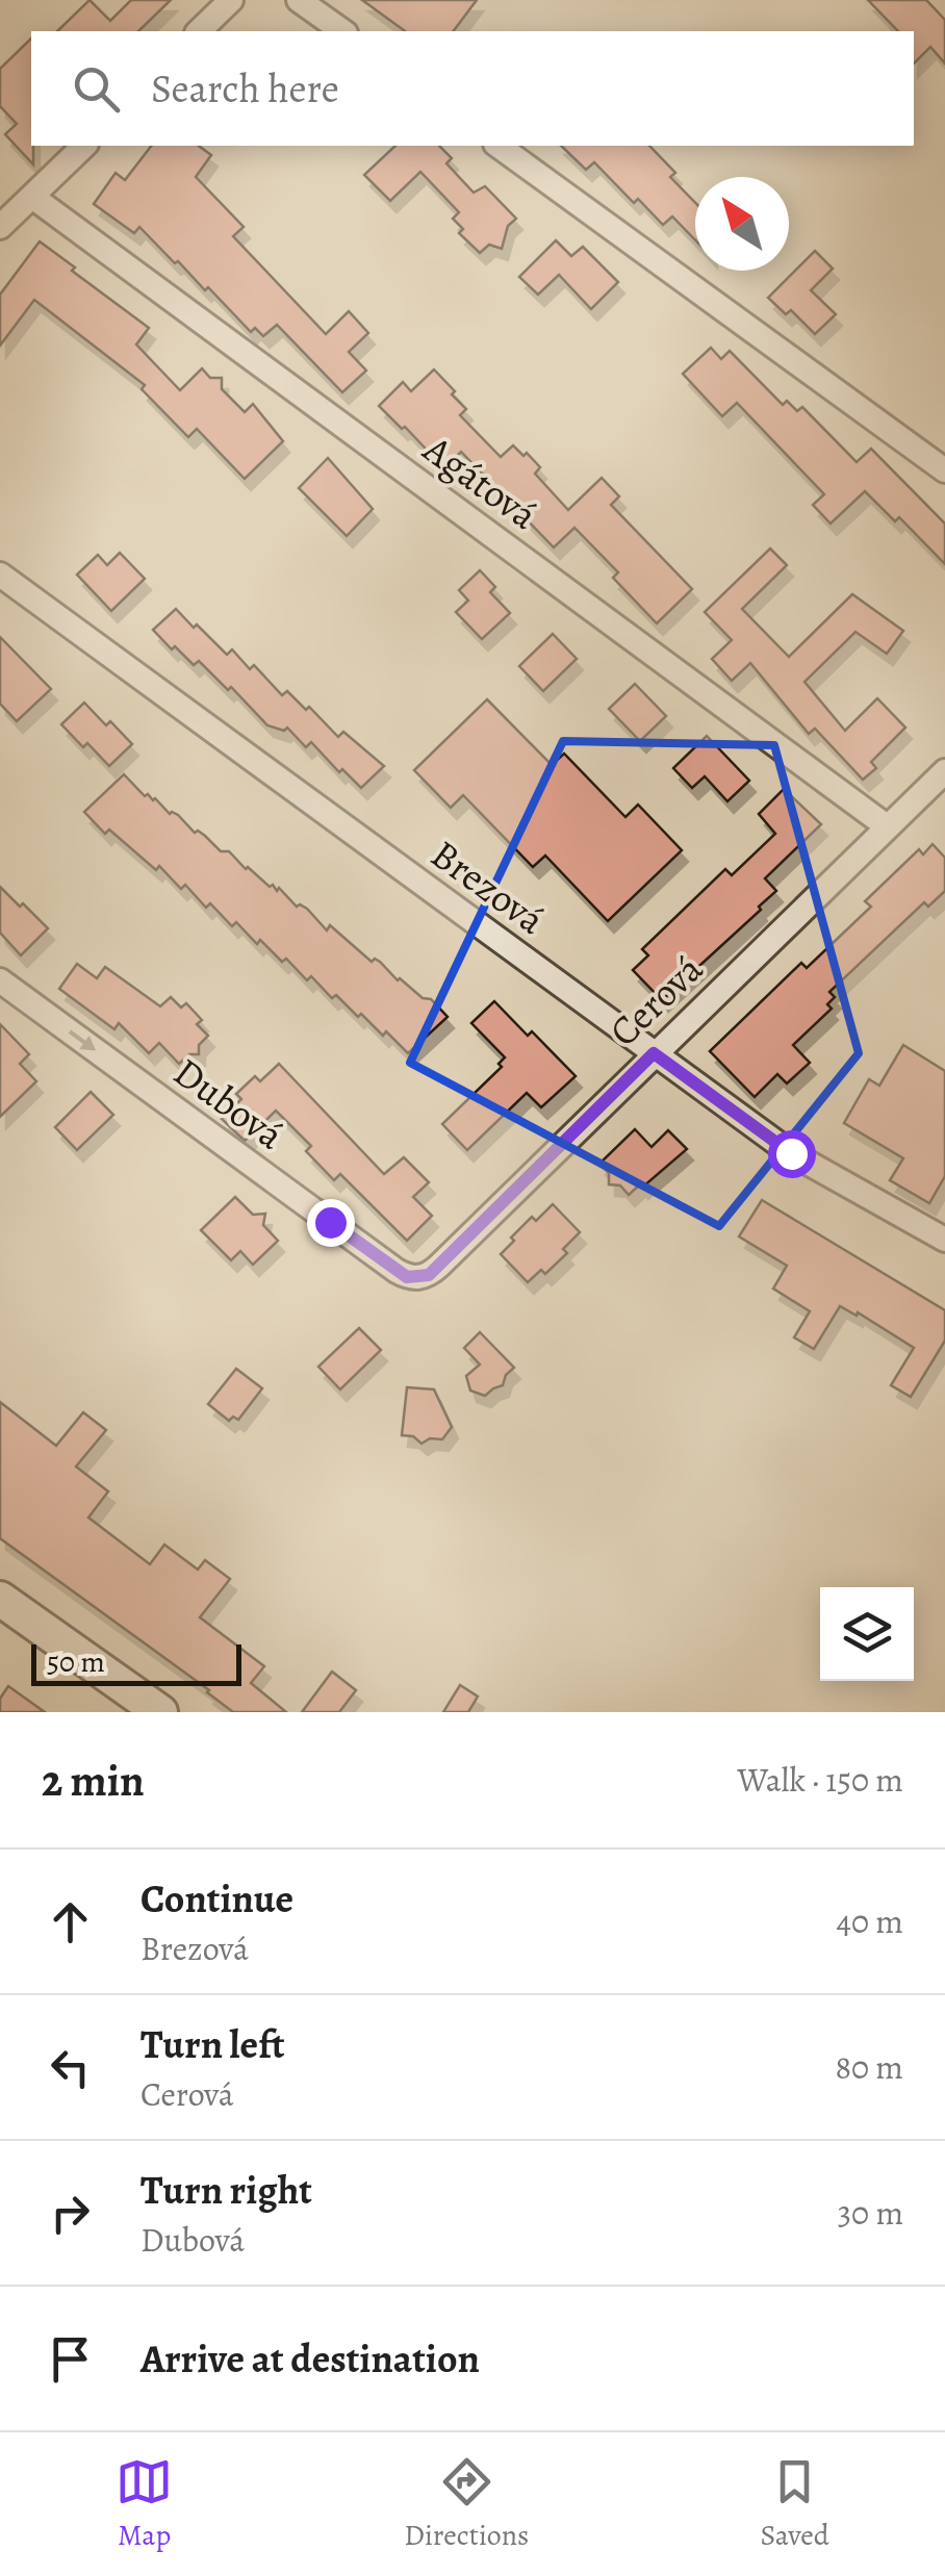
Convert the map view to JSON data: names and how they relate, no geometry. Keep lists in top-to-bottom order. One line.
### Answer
{"streets":{"street":["Agátová","Brezová","Cerová","Dubová"]},"crossings":[["Agátová","Cerová"],["Brezová","Cerová"],["Cerová","Dubová"]],"one_way":["Dubová"],"scale_bar":"50 m","north":"top left","page":{"search":"Search here","scale":"50 m","heading":["2 min","Walk · 150 m"],"list":[["Continue","Brezová","40 m"],["Turn left","Cerová","80 m"],["Turn right","Dubová","30 m"],"Arrive at destination"],"nav":["Map","Directions","Saved"]}}
